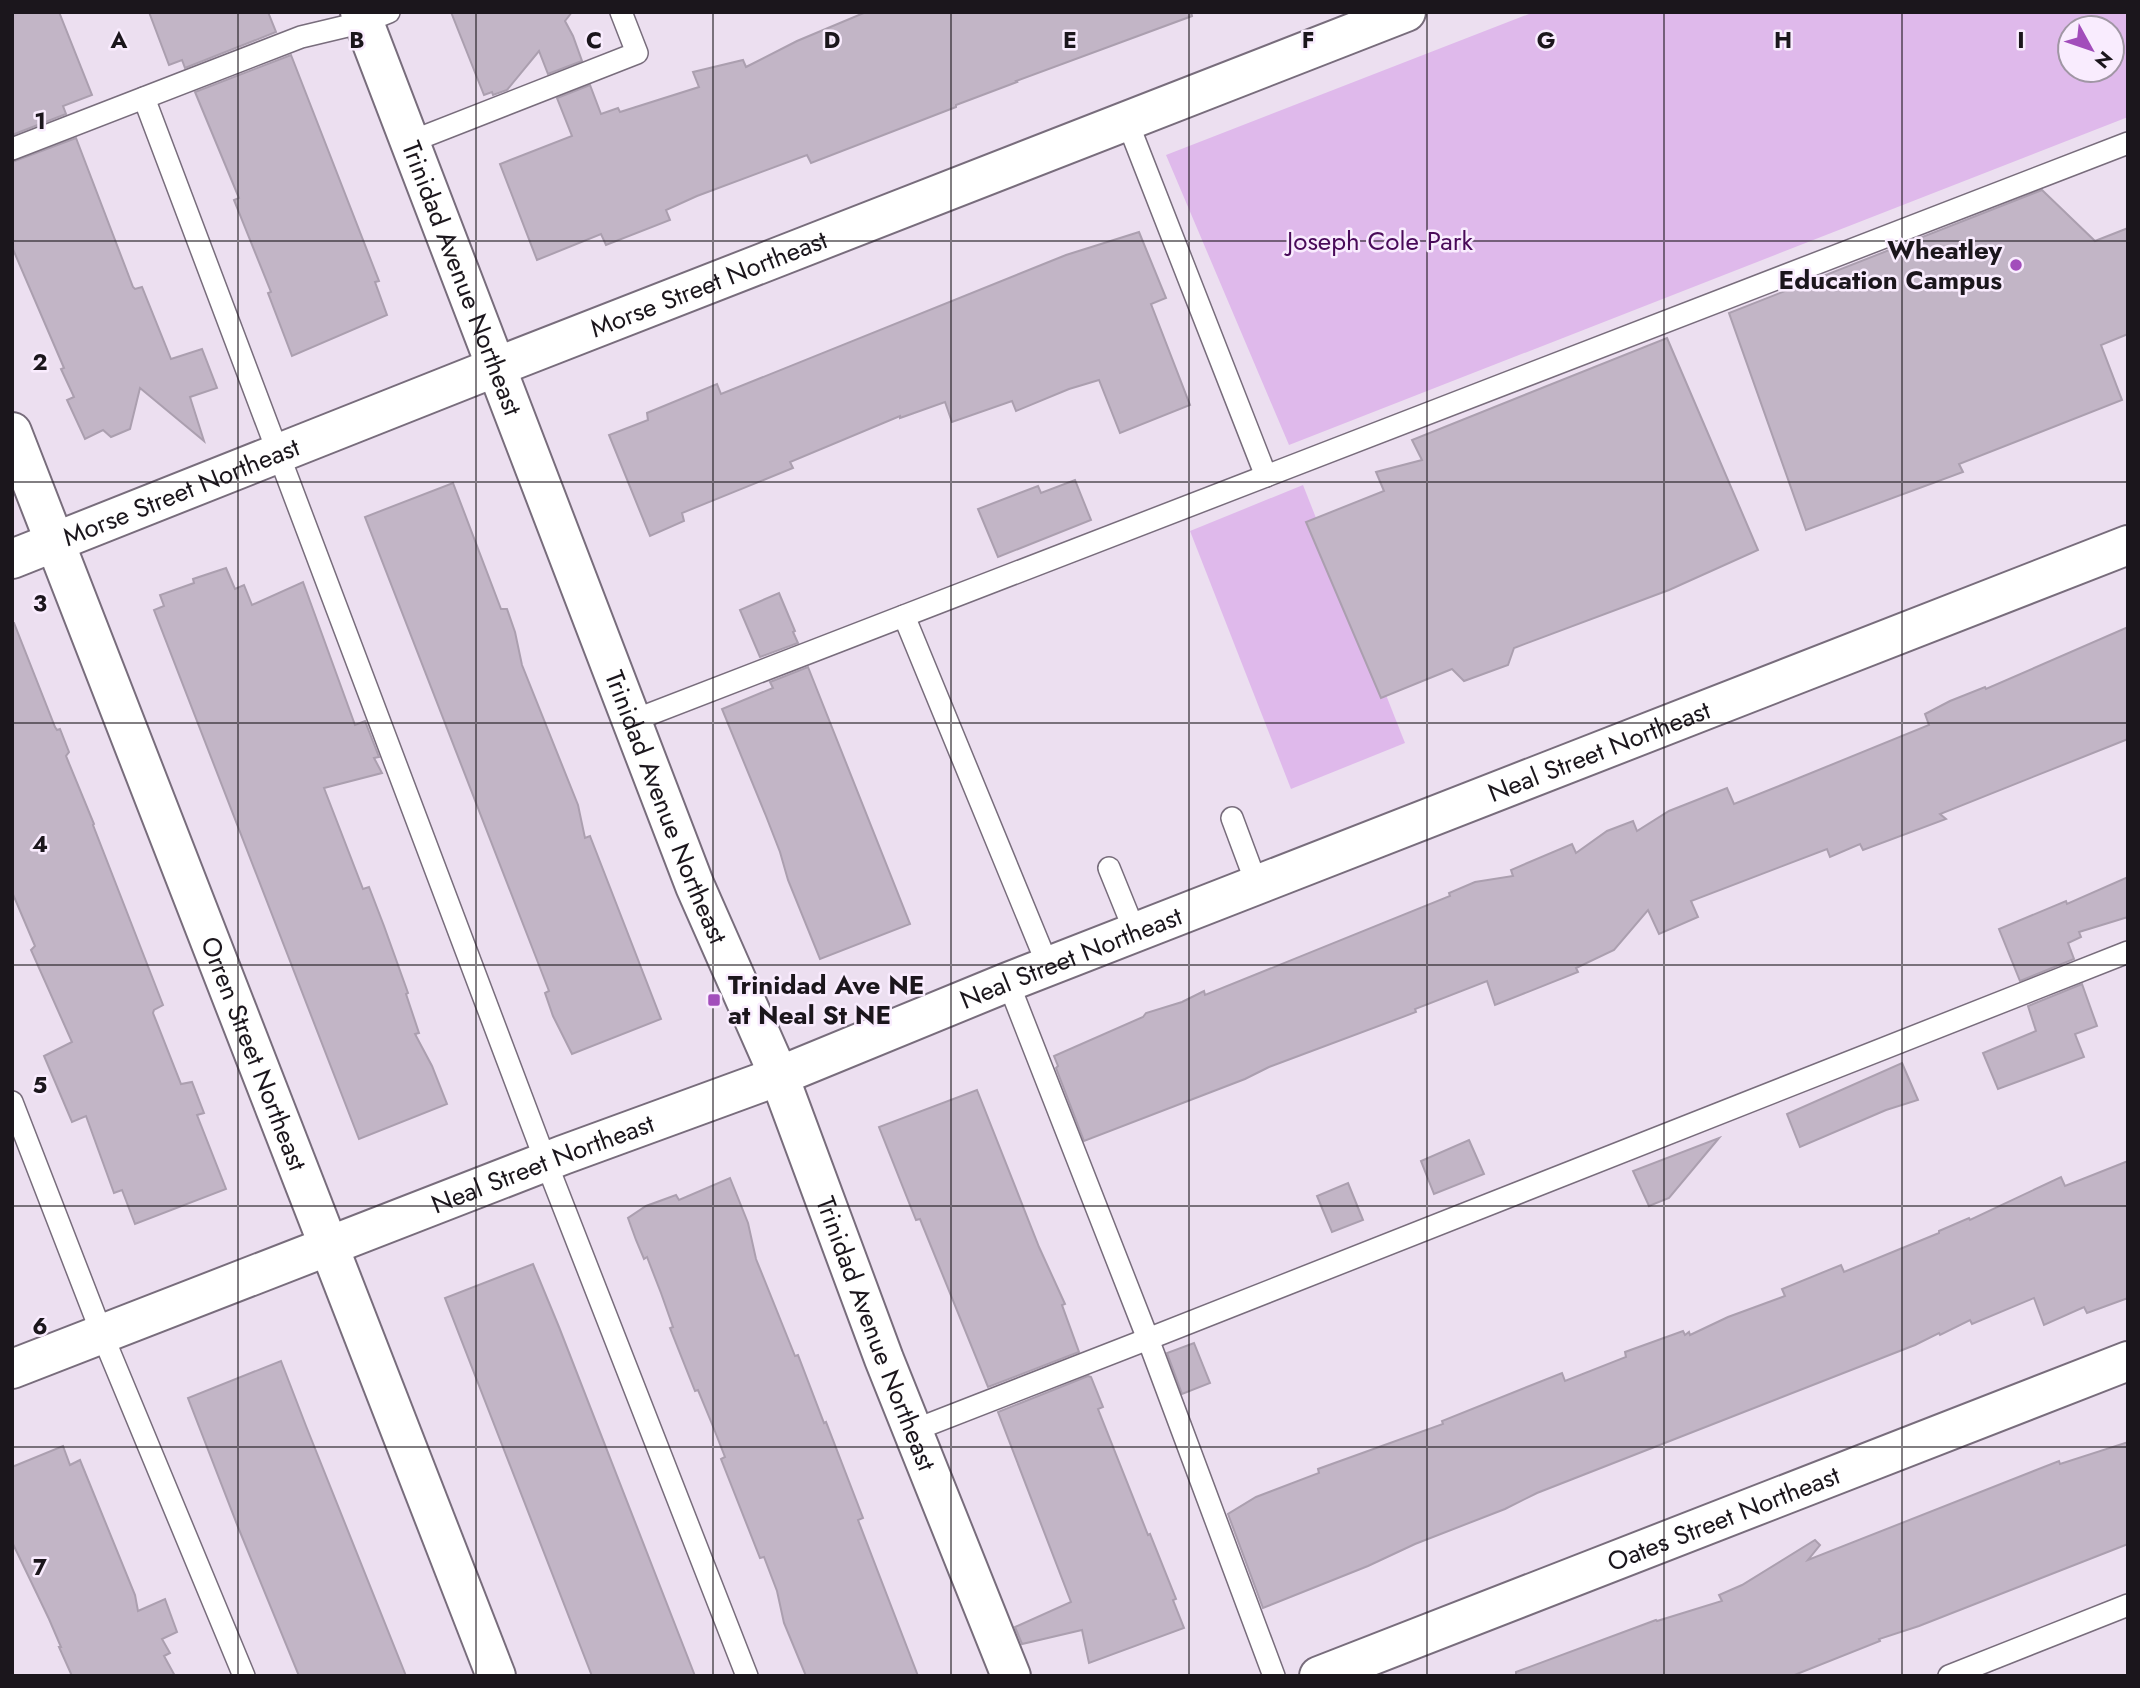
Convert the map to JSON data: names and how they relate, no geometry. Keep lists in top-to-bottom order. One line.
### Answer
{"streets":{"street":["Trinidad Avenue Northeast","Morse Street Northeast","Neal Street Northeast","Orren Street Northeast","Oates Street Northeast"]},"crossings":[["Trinidad Avenue Northeast","Morse Street Northeast"],["Trinidad Avenue Northeast","Neal Street Northeast"],["Morse Street Northeast","Orren Street Northeast"],["Neal Street Northeast","Orren Street Northeast"]],"parks":["Joseph Cole Park"],"places":{"other":["Wheatley Education Campus"],"transit":["Trinidad Ave NE at Neal St NE"]},"north":"bottom right","grid":{"columns":["A","B","C","D","E","F","G","H","I"],"rows":["1","2","3","4","5","6","7"]}}
